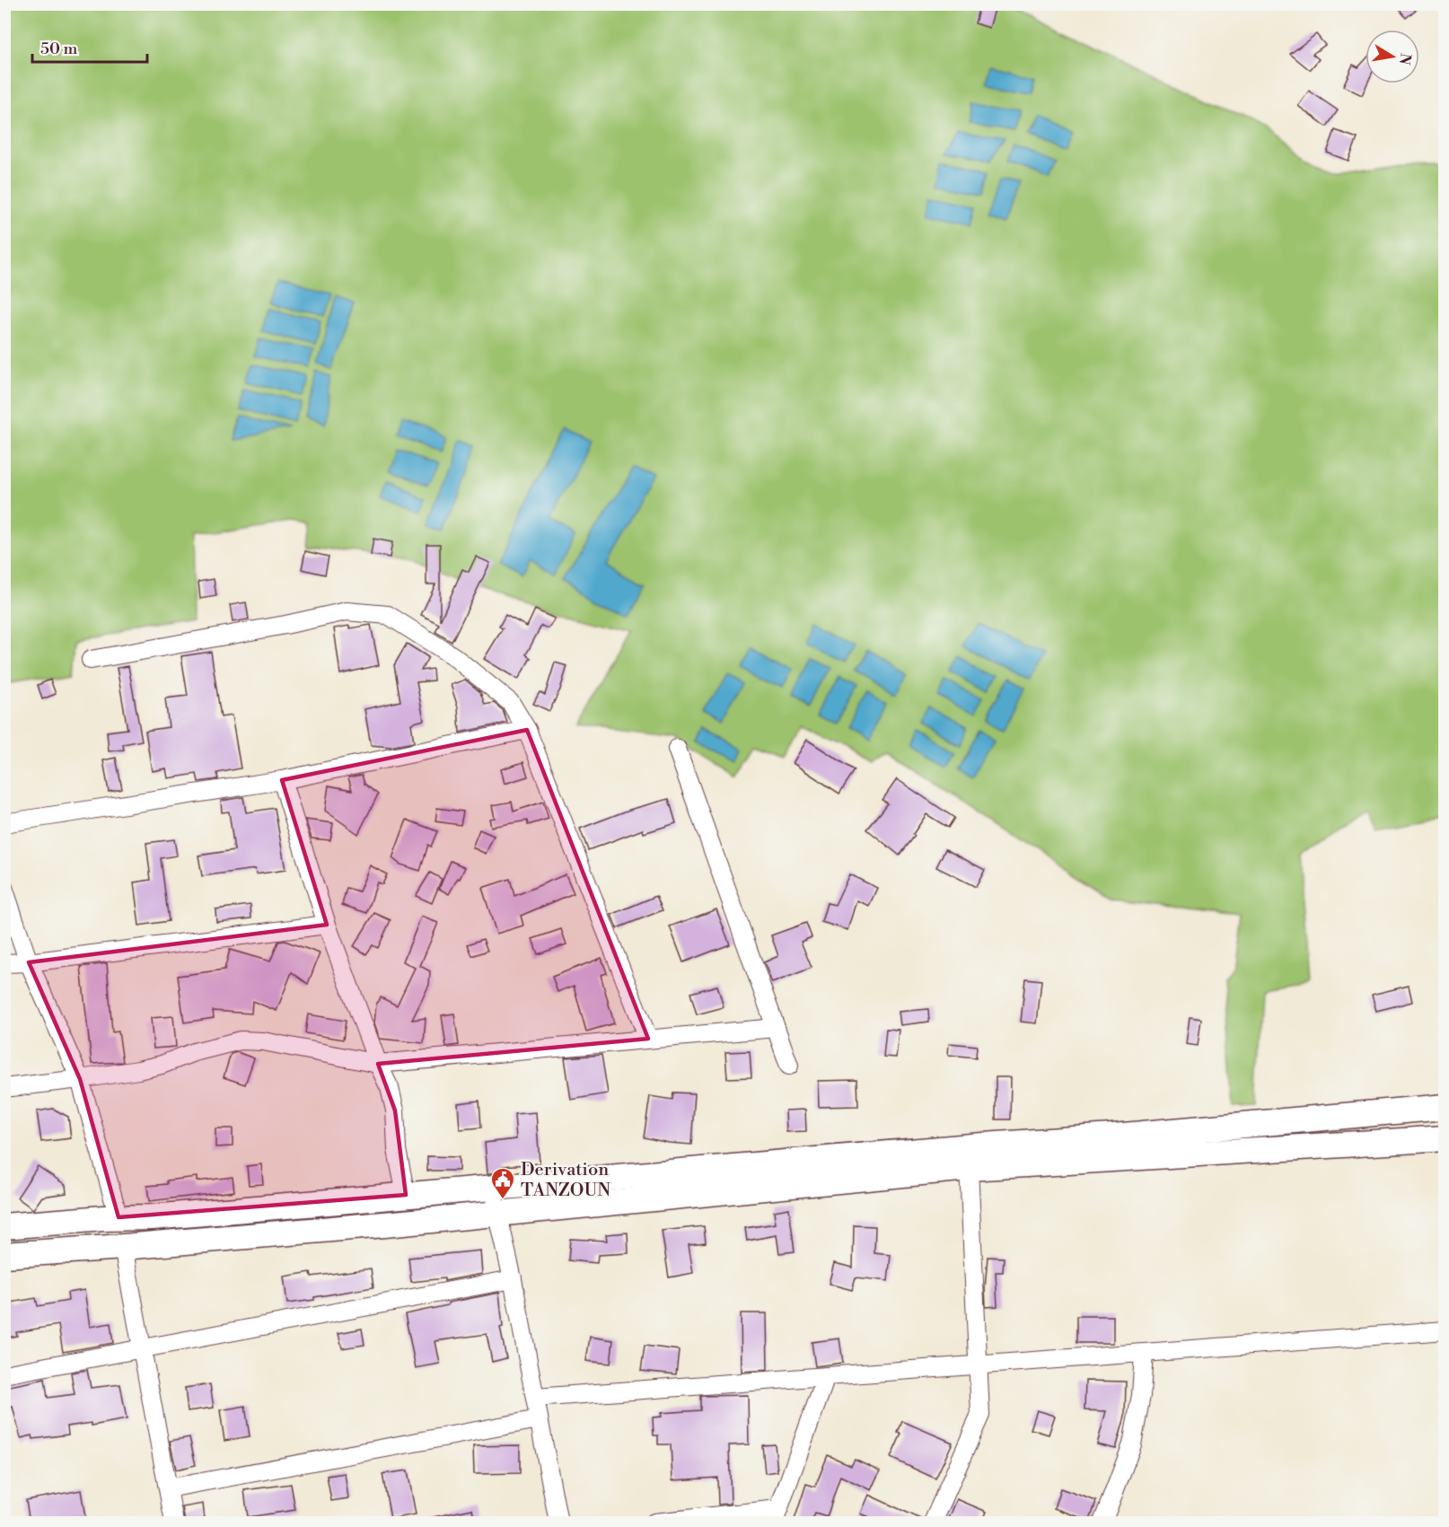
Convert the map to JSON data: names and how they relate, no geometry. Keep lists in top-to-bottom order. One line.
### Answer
{"places":{"public building":["Derivation TANZOUN"]},"scale_bar":"50 m","north":"right"}
